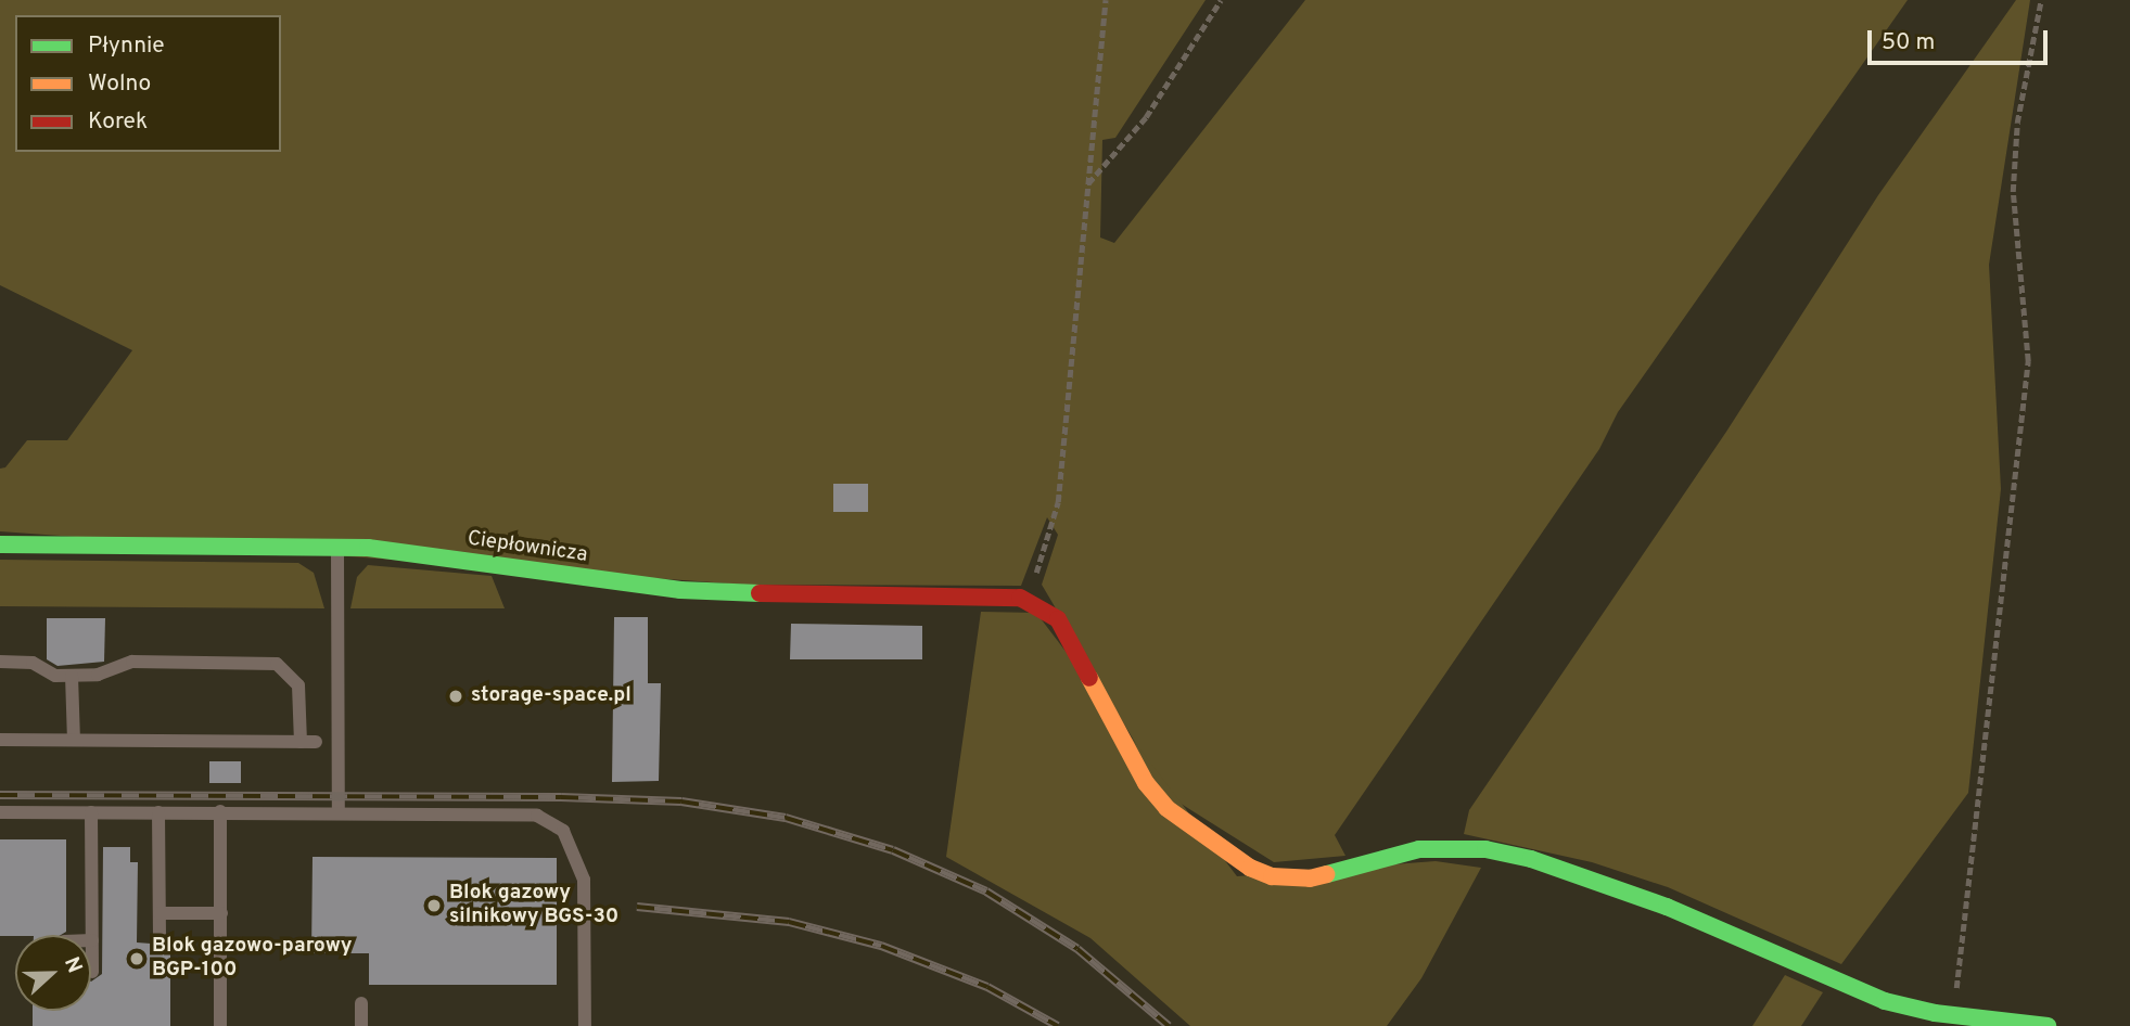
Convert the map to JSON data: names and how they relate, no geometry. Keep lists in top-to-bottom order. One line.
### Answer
{"streets":{"street":["Ciepłownicza"]},"places":["storage-space.pl","Blok gazowy silnikowy BGS-30","Blok gazowo-parowy BGP-100"],"legend":["Płynnie","Wolno","Korek"],"scale_bar":"50 m","north":"right"}
